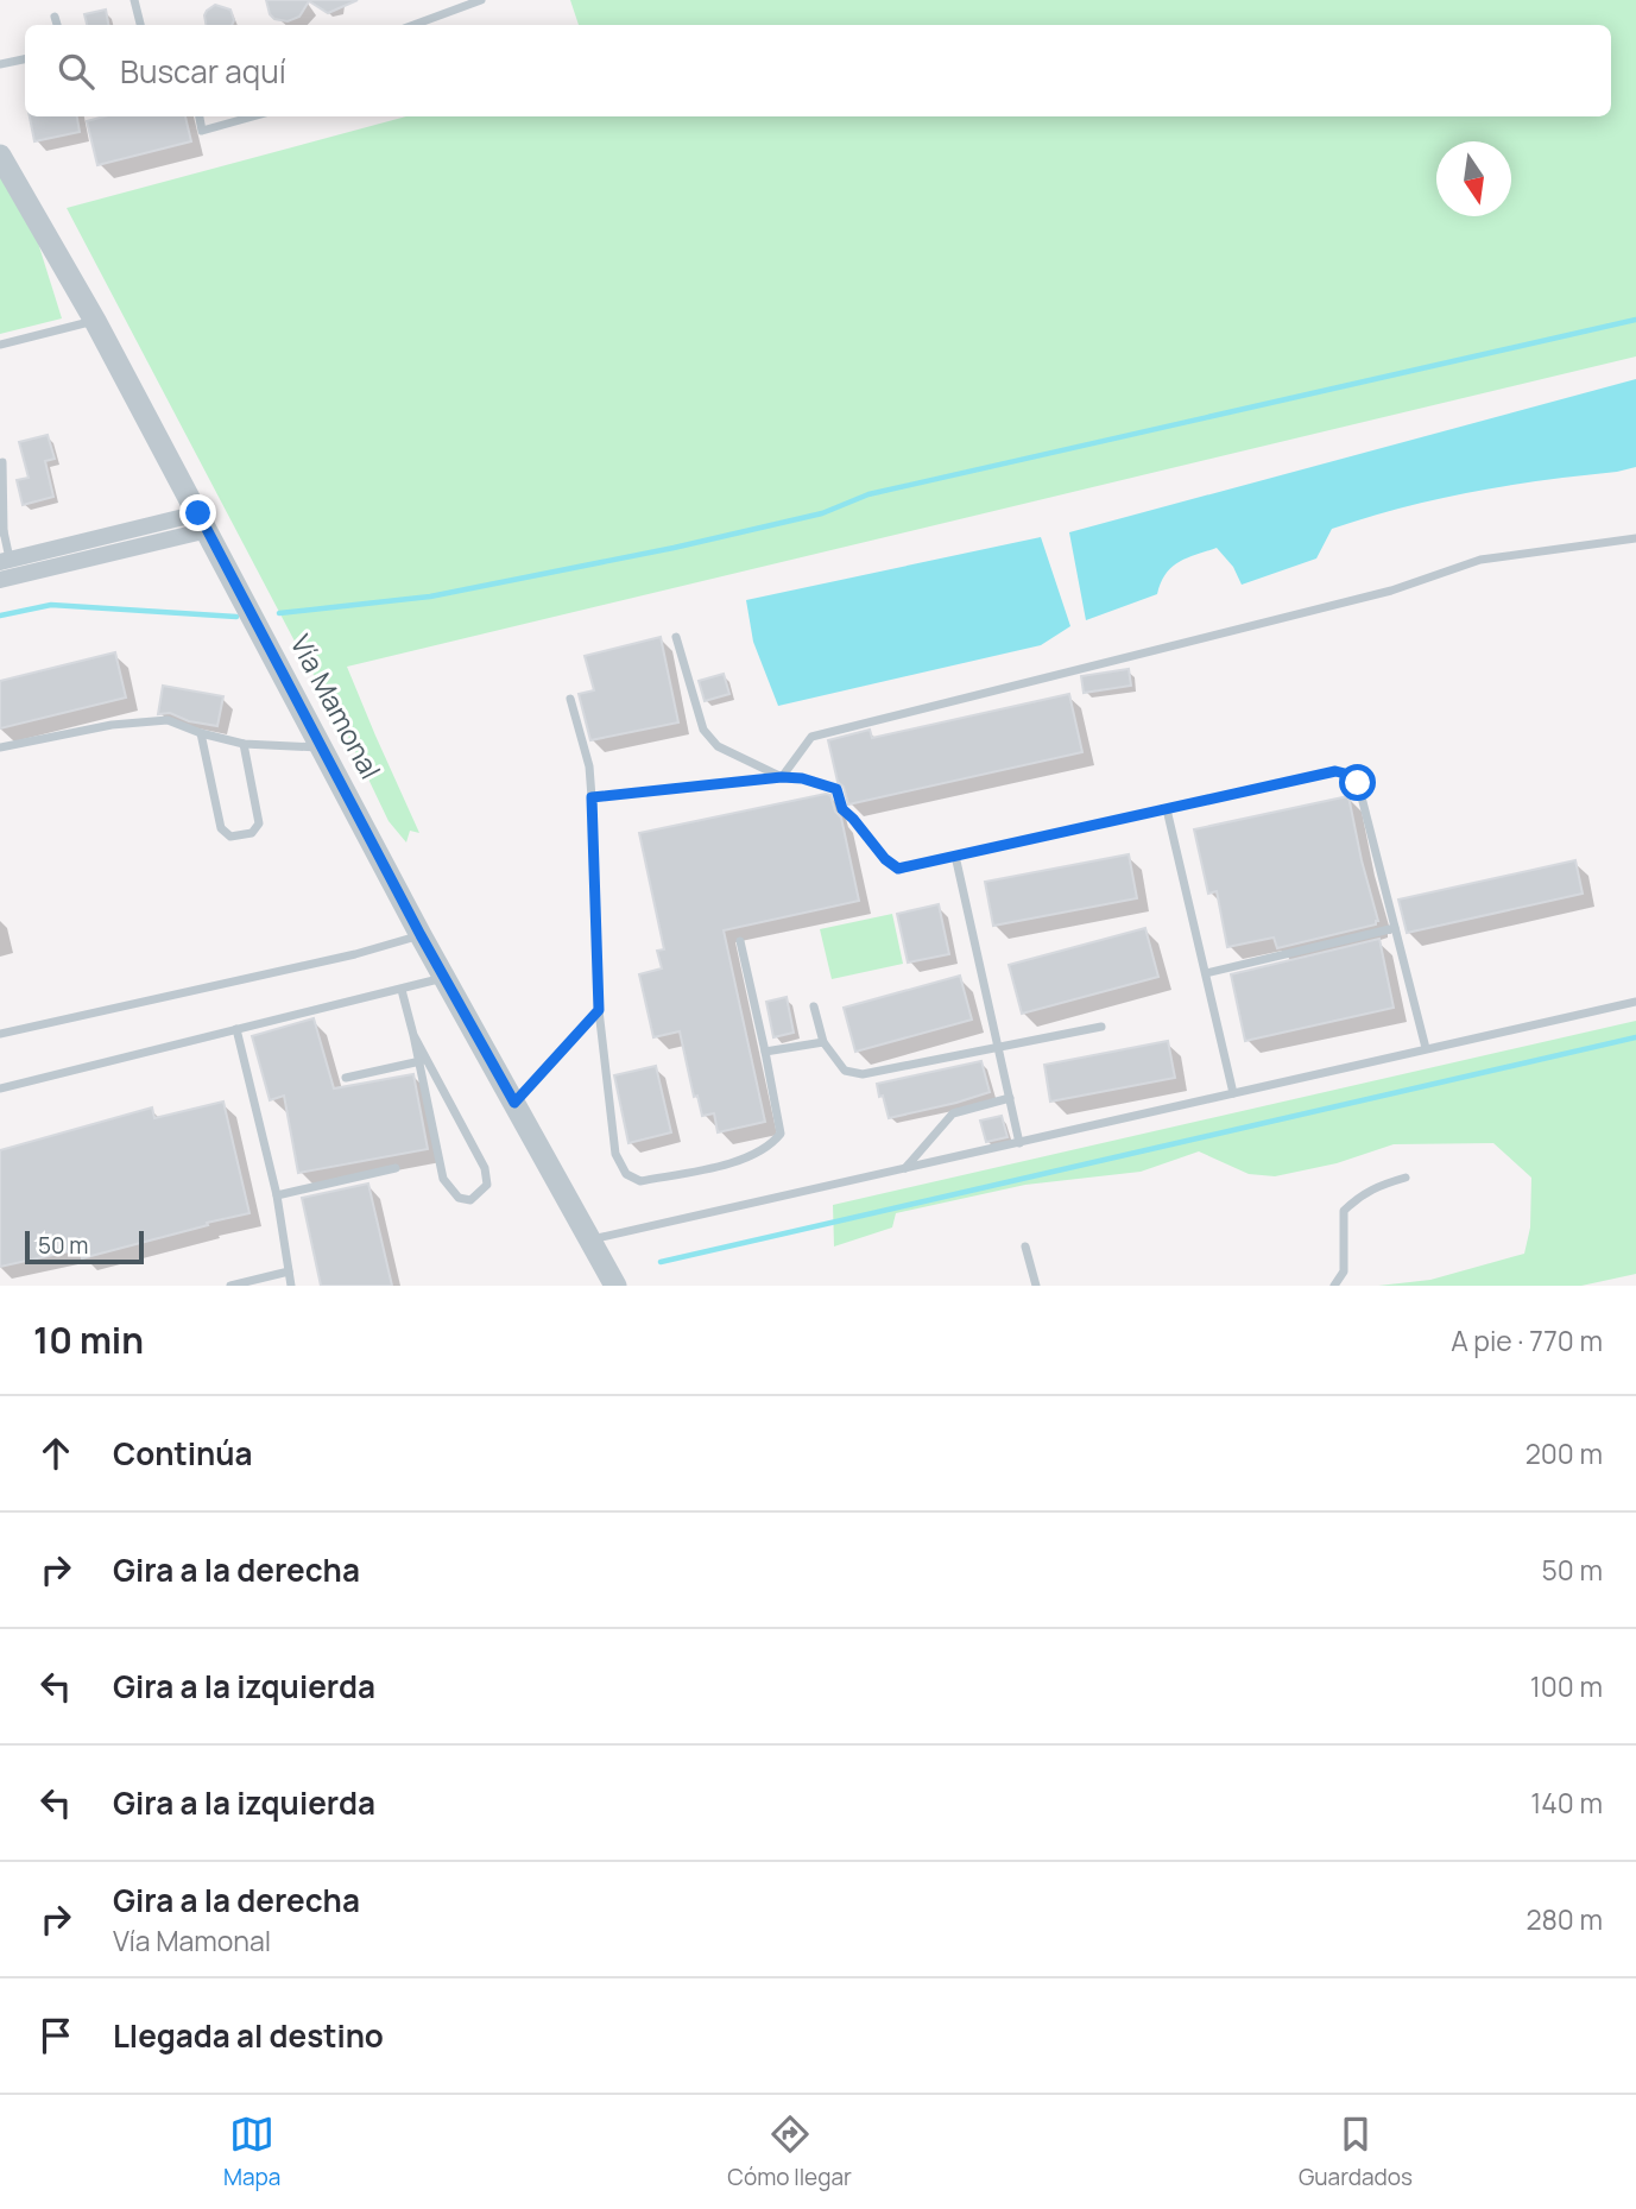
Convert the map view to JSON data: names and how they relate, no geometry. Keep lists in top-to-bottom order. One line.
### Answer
{"streets":{"street":["Vía Mamonal"]},"scale_bar":"50 m","north":"bottom","page":{"search":"Buscar aquí","scale":"50 m","heading":["10 min","A pie · 770 m"],"list":[["Continúa","200 m"],["Gira a la derecha","50 m"],["Gira a la izquierda","100 m"],["Gira a la izquierda","140 m"],["Gira a la derecha","Vía Mamonal","280 m"],"Llegada al destino"],"nav":["Mapa","Cómo llegar","Guardados"]}}
